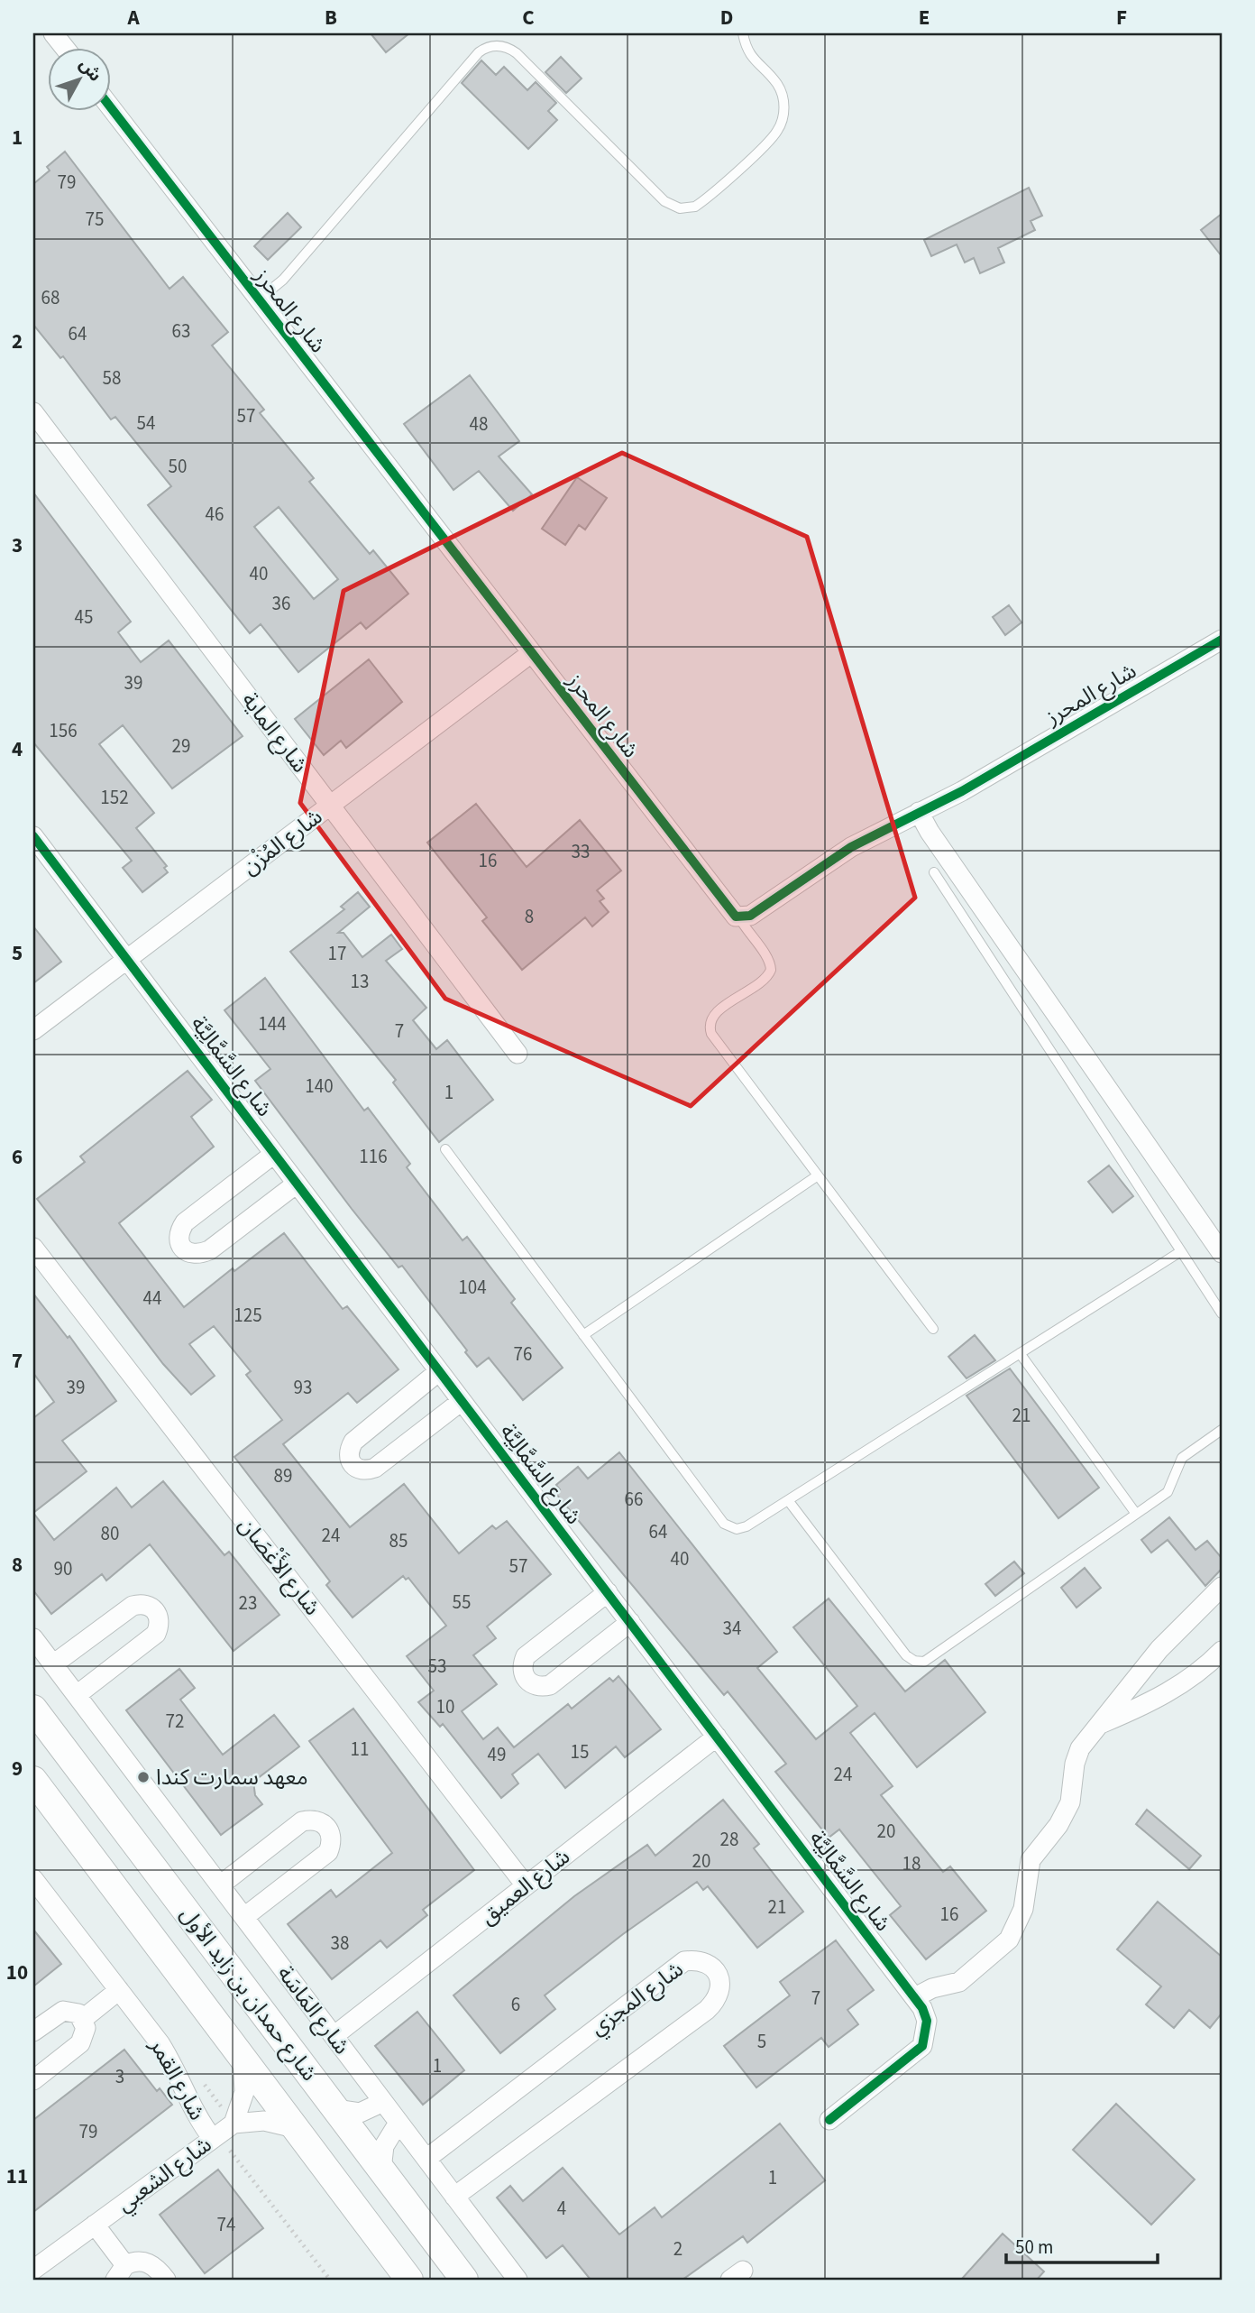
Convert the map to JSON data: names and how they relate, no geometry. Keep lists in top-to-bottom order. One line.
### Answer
{"streets":{"main road":["شارع حمدان بن زايد الأول"],"street":["شارع المحرز","شارع الماية","شارع المُزْن","شارع السَّمَّالِيَّة","شارع الأَغْصَان","شارع العميق","شارع المجزي","شارع المَاسَة","شارع القمر","شارع الشعبي"]},"crossings":[["شارع المحرز","شارع المُزْن"],["شارع الماية","شارع المُزْن"],["شارع المُزْن","شارع السَّمَّالِيَّة"],["شارع السَّمَّالِيَّة","شارع العميق"],["شارع الأَغْصَان","شارع العميق"],["شارع العميق","شارع المَاسَة"],["شارع حمدان بن زايد الأول","شارع الشعبي"],["شارع المجزي","شارع المَاسَة"],["شارع القمر","شارع الشعبي"]],"places":["معهد سمارت كندا"],"house_numbers":["79","75","68","63","64","58","57","54","48","50","46","40","36","45","39","156","29","152","33","16","8","17","13","144","7","140","1","116","104","44","125","76","39","93","21","89","66","64","80","24","85","40","57","90","55","23","34","53","10","72","11","15","49","24","20","28","20","18","21","16","38","7","6","5","1","3","79","1","4","74","2"],"scale_bar":"50 m","north":"top right","grid":{"columns":["A","B","C","D","E","F"],"rows":["1","2","3","4","5","6","7","8","9","10","11"]}}
